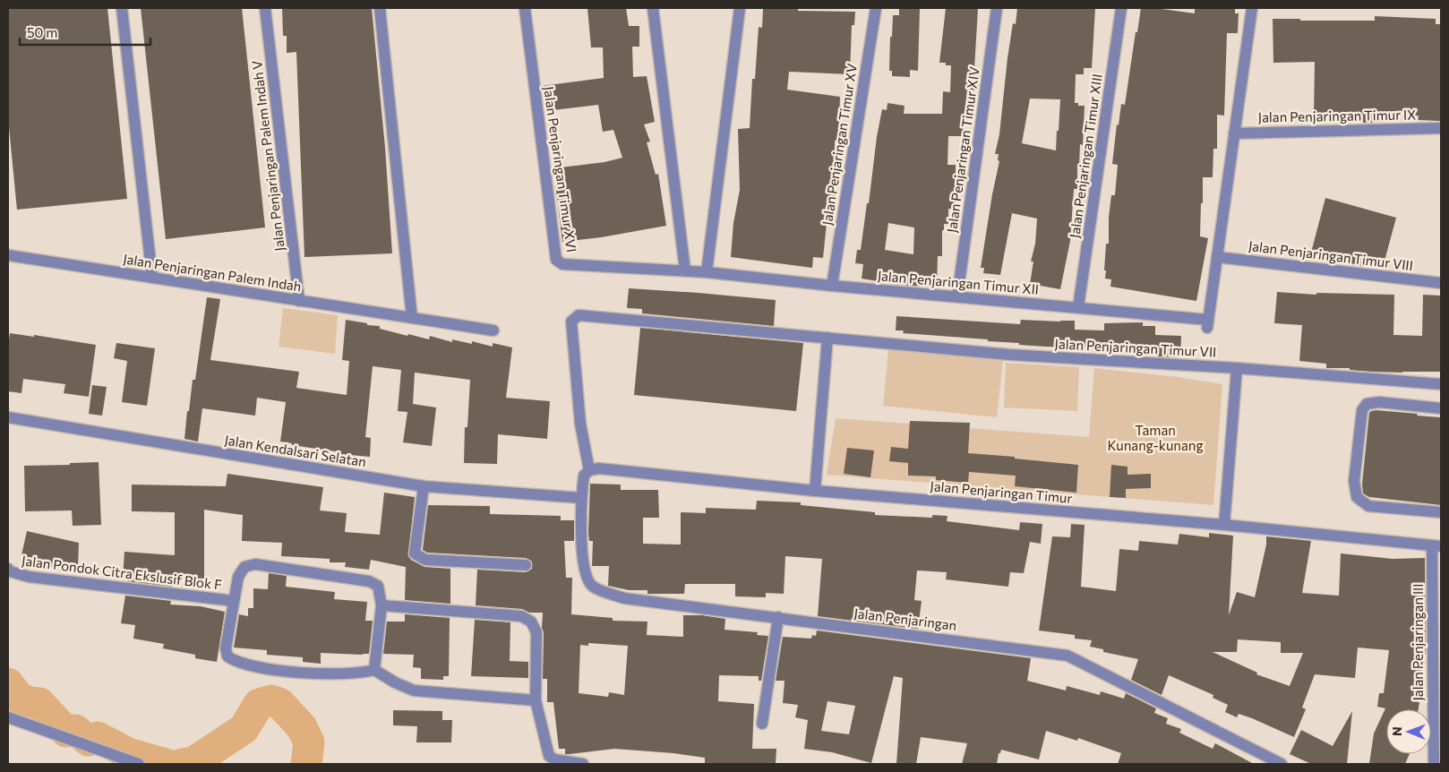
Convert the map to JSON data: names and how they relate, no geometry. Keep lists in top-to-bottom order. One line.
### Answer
{"streets":{"street":["Jalan Penjaringan Timur IX","Jalan Penjaringan Timur XV","Jalan Penjaringan Timur XIV","Jalan Penjaringan Palem Indah V","Jalan Penjaringan Timur XIII","Jalan Penjaringan Timur XVI","Jalan Penjaringan Timur VIII","Jalan Penjaringan Palem Indah","Jalan Penjaringan Timur XII","Jalan Penjaringan Timur VII","Jalan Kendalsari Selatan","Jalan Penjaringan Timur","Jalan Pondok Citra Ekslusif Blok F","Jalan Penjaringan","Jalan Penjaringan III"]},"crossings":[["Jalan Penjaringan Timur IX","Jalan Penjaringan Timur XII"],["Jalan Penjaringan Timur XV","Jalan Penjaringan Timur XII"],["Jalan Penjaringan Timur XIV","Jalan Penjaringan Timur XII"],["Jalan Penjaringan Palem Indah V","Jalan Penjaringan Palem Indah"],["Jalan Penjaringan Timur XIII","Jalan Penjaringan Timur XII"],["Jalan Penjaringan Timur XVI","Jalan Penjaringan Timur XII"],["Jalan Penjaringan Timur VIII","Jalan Penjaringan Timur XII"],["Jalan Penjaringan Timur VII","Jalan Penjaringan Timur"],["Jalan Kendalsari Selatan","Jalan Penjaringan"],["Jalan Penjaringan Timur","Jalan Penjaringan III"]],"parks":["Taman Kunang-kunang"],"scale_bar":"50 m","north":"left"}
